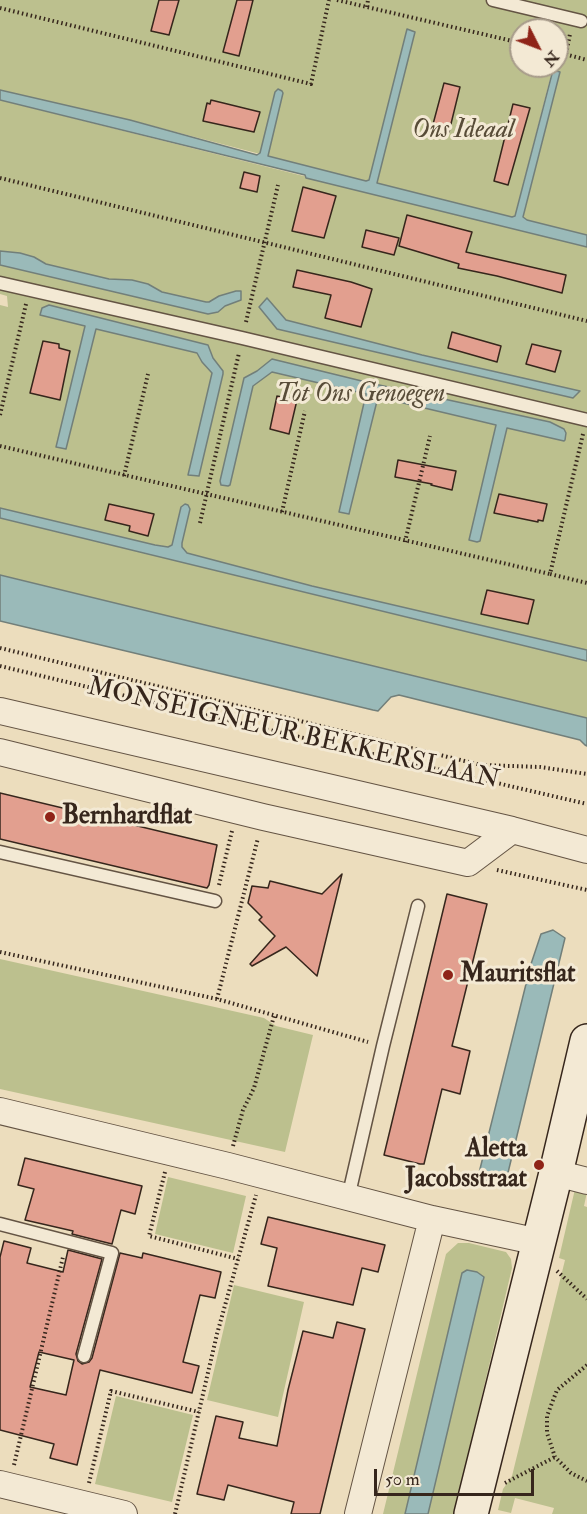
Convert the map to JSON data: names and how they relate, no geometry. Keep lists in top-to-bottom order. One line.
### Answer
{"streets":{"street":["MONSEIGNEUR BEKKERSLAAN"]},"parks":["Ons Ideaal","Tot Ons Genoegen"],"places":["Bernhardflat","Mauritsflat","Aletta Jacobsstraat"],"scale_bar":"50 m","north":"bottom right"}
